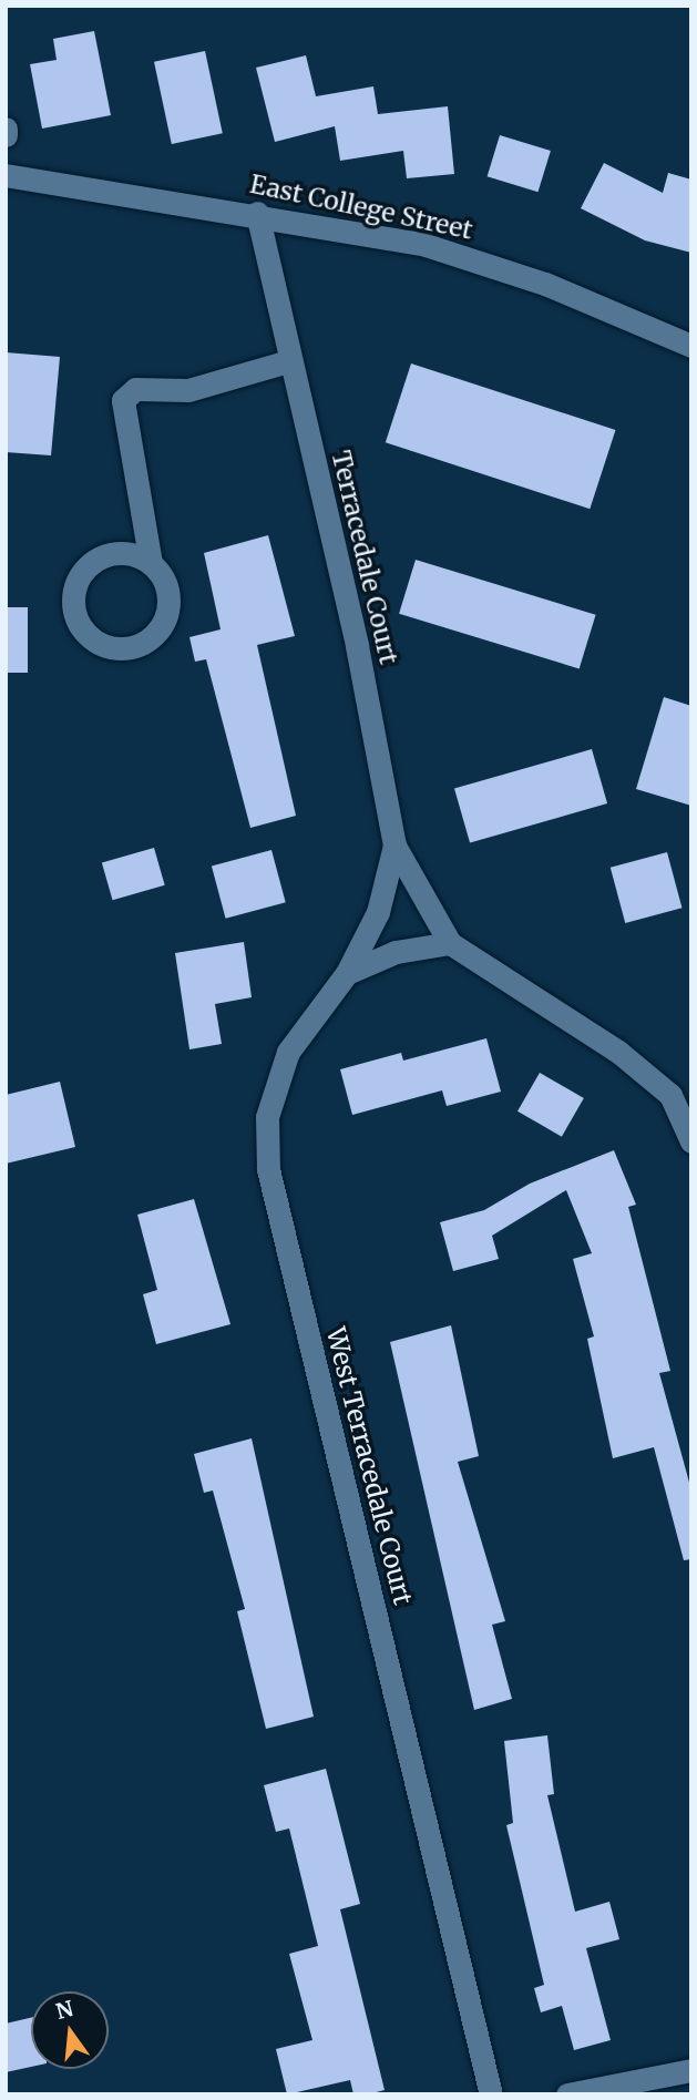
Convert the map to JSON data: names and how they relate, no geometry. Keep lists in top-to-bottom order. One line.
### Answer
{"streets":{"street":["East College Street","Terracedale Court","West Terracedale Court"]},"crossings":[["East College Street","Terracedale Court"],["Terracedale Court","West Terracedale Court"]],"north":"top"}
